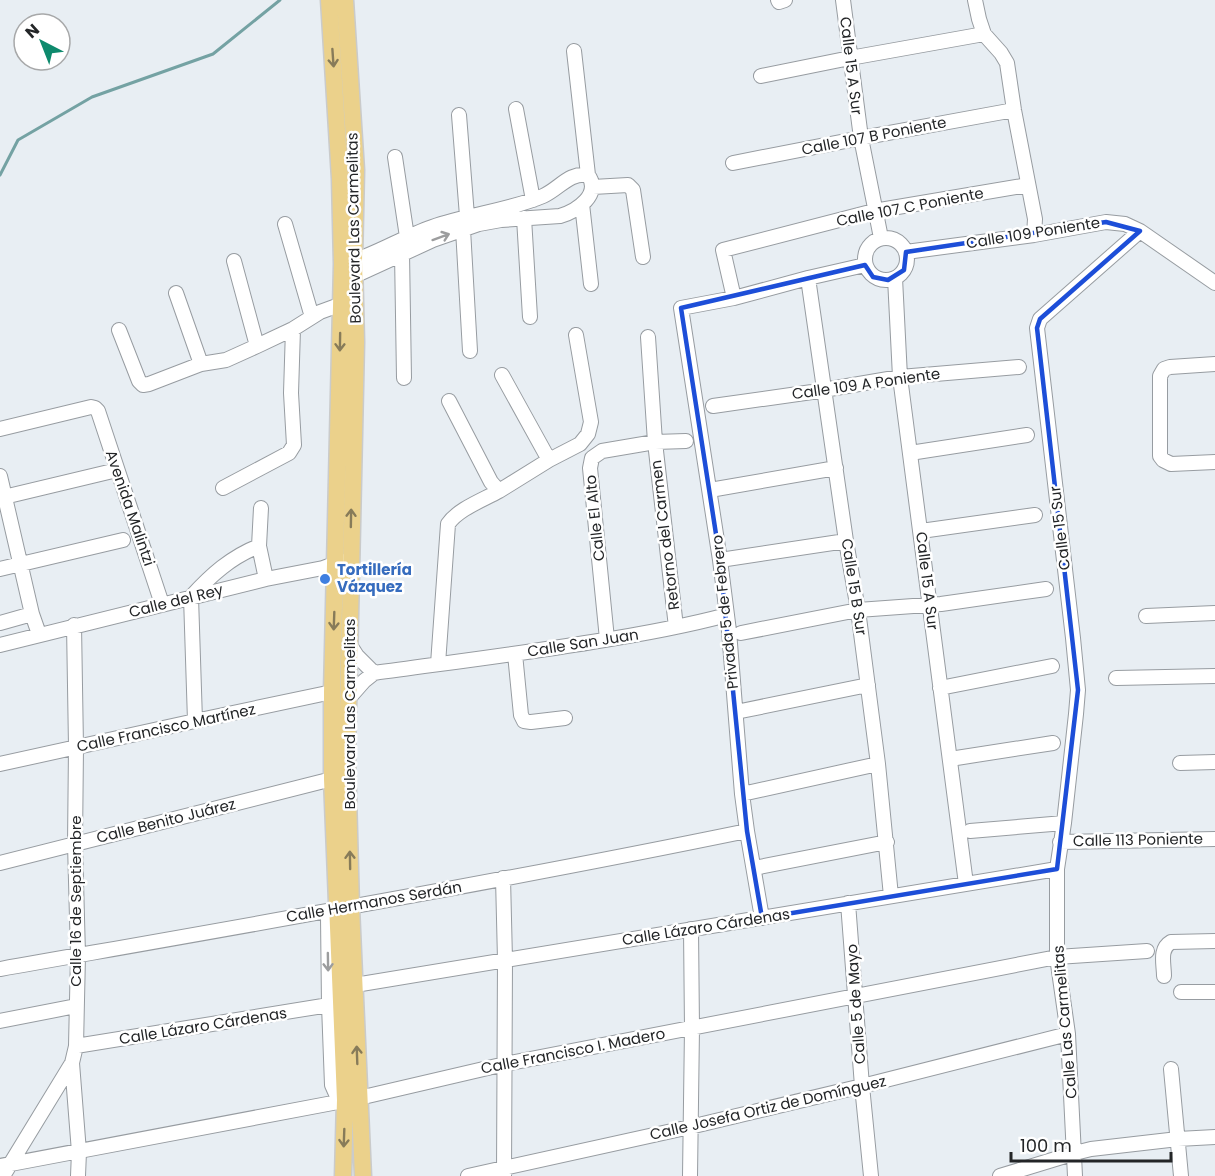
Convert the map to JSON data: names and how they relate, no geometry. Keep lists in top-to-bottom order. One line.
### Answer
{"streets":{"main road":["Boulevard Las Carmelitas"],"street":["Calle 15 A Sur","Calle 107 B Poniente","Calle 107 C Poniente","Calle 109 Poniente","Calle 109 A Poniente","Avenida Malintzi","Calle El Alto","Calle 15 Sur","Retorno del Carmen","Calle 15 B Sur","Calle del Rey","Privada 5 de Febrero","Calle San Juan","Calle Francisco Martínez","Calle Benito Juárez","Calle 113 Poniente","Calle 16 de Septiembre","Calle Hermanos Serdán","Calle Lázaro Cárdenas","Calle 5 de Mayo","Calle Las Carmelitas","Calle Francisco I. Madero","Calle Josefa Ortiz de Domínguez"]},"crossings":[["Calle 15 A Sur","Calle 107 B Poniente"],["Calle 15 A Sur","Calle 107 C Poniente"],["Calle 15 A Sur","Calle 109 Poniente"],["Calle 15 A Sur","Calle 109 A Poniente"],["Calle 15 A Sur","Calle Lázaro Cárdenas"],["Calle 107 C Poniente","Privada 5 de Febrero"],["Boulevard Las Carmelitas","Calle del Rey"],["Boulevard Las Carmelitas","Calle Francisco Martínez"],["Boulevard Las Carmelitas","Calle Benito Juárez"],["Boulevard Las Carmelitas","Calle Hermanos Serdán"],["Boulevard Las Carmelitas","Calle Lázaro Cárdenas"],["Boulevard Las Carmelitas","Calle Francisco I. Madero"],["Calle 109 Poniente","Calle 15 Sur"],["Calle 109 A Poniente","Calle 15 B Sur"],["Avenida Malintzi","Calle del Rey"],["Calle El Alto","Retorno del Carmen"],["Calle El Alto","Calle San Juan"],["Calle 15 Sur","Calle 113 Poniente"],["Calle 15 Sur","Calle Lázaro Cárdenas"],["Calle 15 Sur","Calle Las Carmelitas"],["Retorno del Carmen","Calle San Juan"],["Calle 15 B Sur","Calle Lázaro Cárdenas"],["Calle del Rey","Calle 16 de Septiembre"],["Privada 5 de Febrero","Calle San Juan"],["Privada 5 de Febrero","Calle Hermanos Serdán"],["Privada 5 de Febrero","Calle Lázaro Cárdenas"],["Calle Francisco Martínez","Calle 16 de Septiembre"],["Calle Benito Juárez","Calle 16 de Septiembre"],["Calle 16 de Septiembre","Calle Hermanos Serdán"],["Calle 16 de Septiembre","Calle Lázaro Cárdenas"],["Calle 16 de Septiembre","Calle Francisco I. Madero"],["Calle Lázaro Cárdenas","Calle 5 de Mayo"],["Calle Lázaro Cárdenas","Calle Las Carmelitas"],["Calle 5 de Mayo","Calle Francisco I. Madero"],["Calle 5 de Mayo","Calle Josefa Ortiz de Domínguez"],["Calle Las Carmelitas","Calle Francisco I. Madero"],["Calle Las Carmelitas","Calle Josefa Ortiz de Domínguez"]],"places":["Tortillería Vázquez"],"scale_bar":"100 m","north":"top left"}
